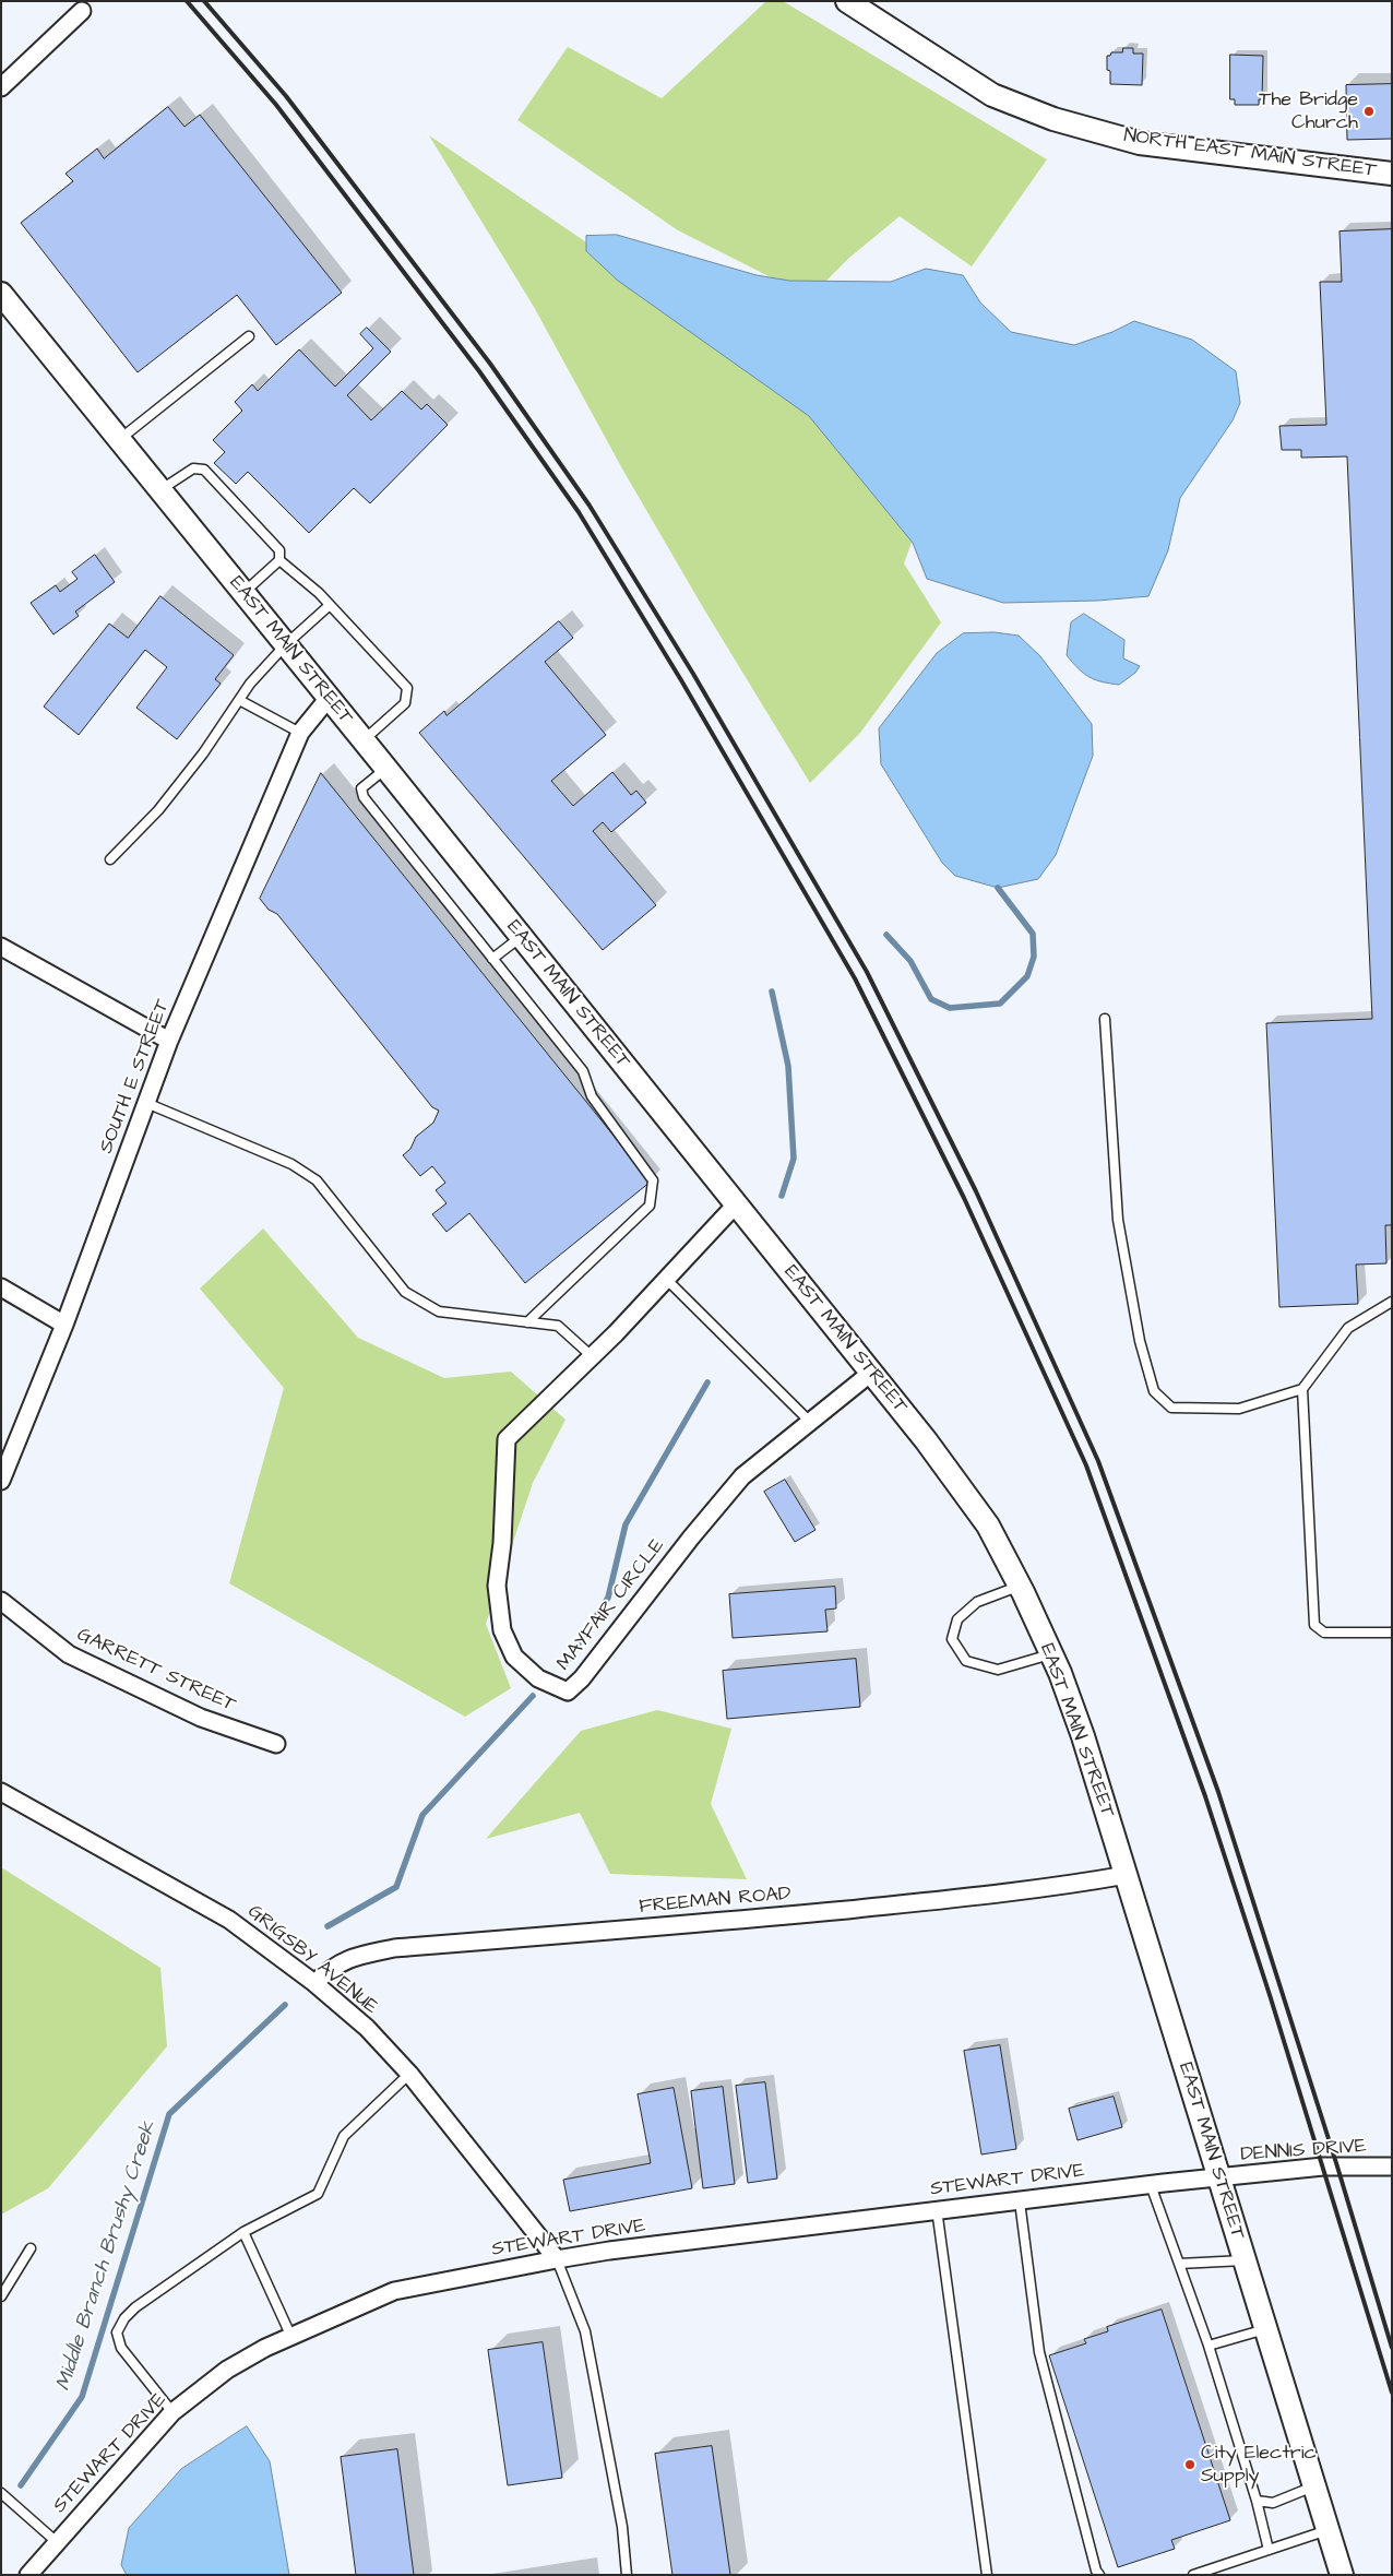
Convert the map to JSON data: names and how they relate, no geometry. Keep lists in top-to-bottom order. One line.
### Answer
{"streets":{"main road":["NORTH EAST MAIN STREET","EAST MAIN STREET"],"street":["SOUTH E STREET","MAYFAIR CIRCLE","GARRETT STREET","FREEMAN ROAD","GRIGSBY AVENUE","DENNIS DRIVE","STEWART DRIVE"]},"crossings":[["EAST MAIN STREET","SOUTH E STREET"],["EAST MAIN STREET","MAYFAIR CIRCLE"],["EAST MAIN STREET","FREEMAN ROAD"],["EAST MAIN STREET","DENNIS DRIVE"],["EAST MAIN STREET","STEWART DRIVE"],["FREEMAN ROAD","GRIGSBY AVENUE"],["GRIGSBY AVENUE","STEWART DRIVE"],["DENNIS DRIVE","STEWART DRIVE"]],"water":["Middle Branch Brushy Creek"],"places":["The Bridge Church","City Electric Supply"]}
